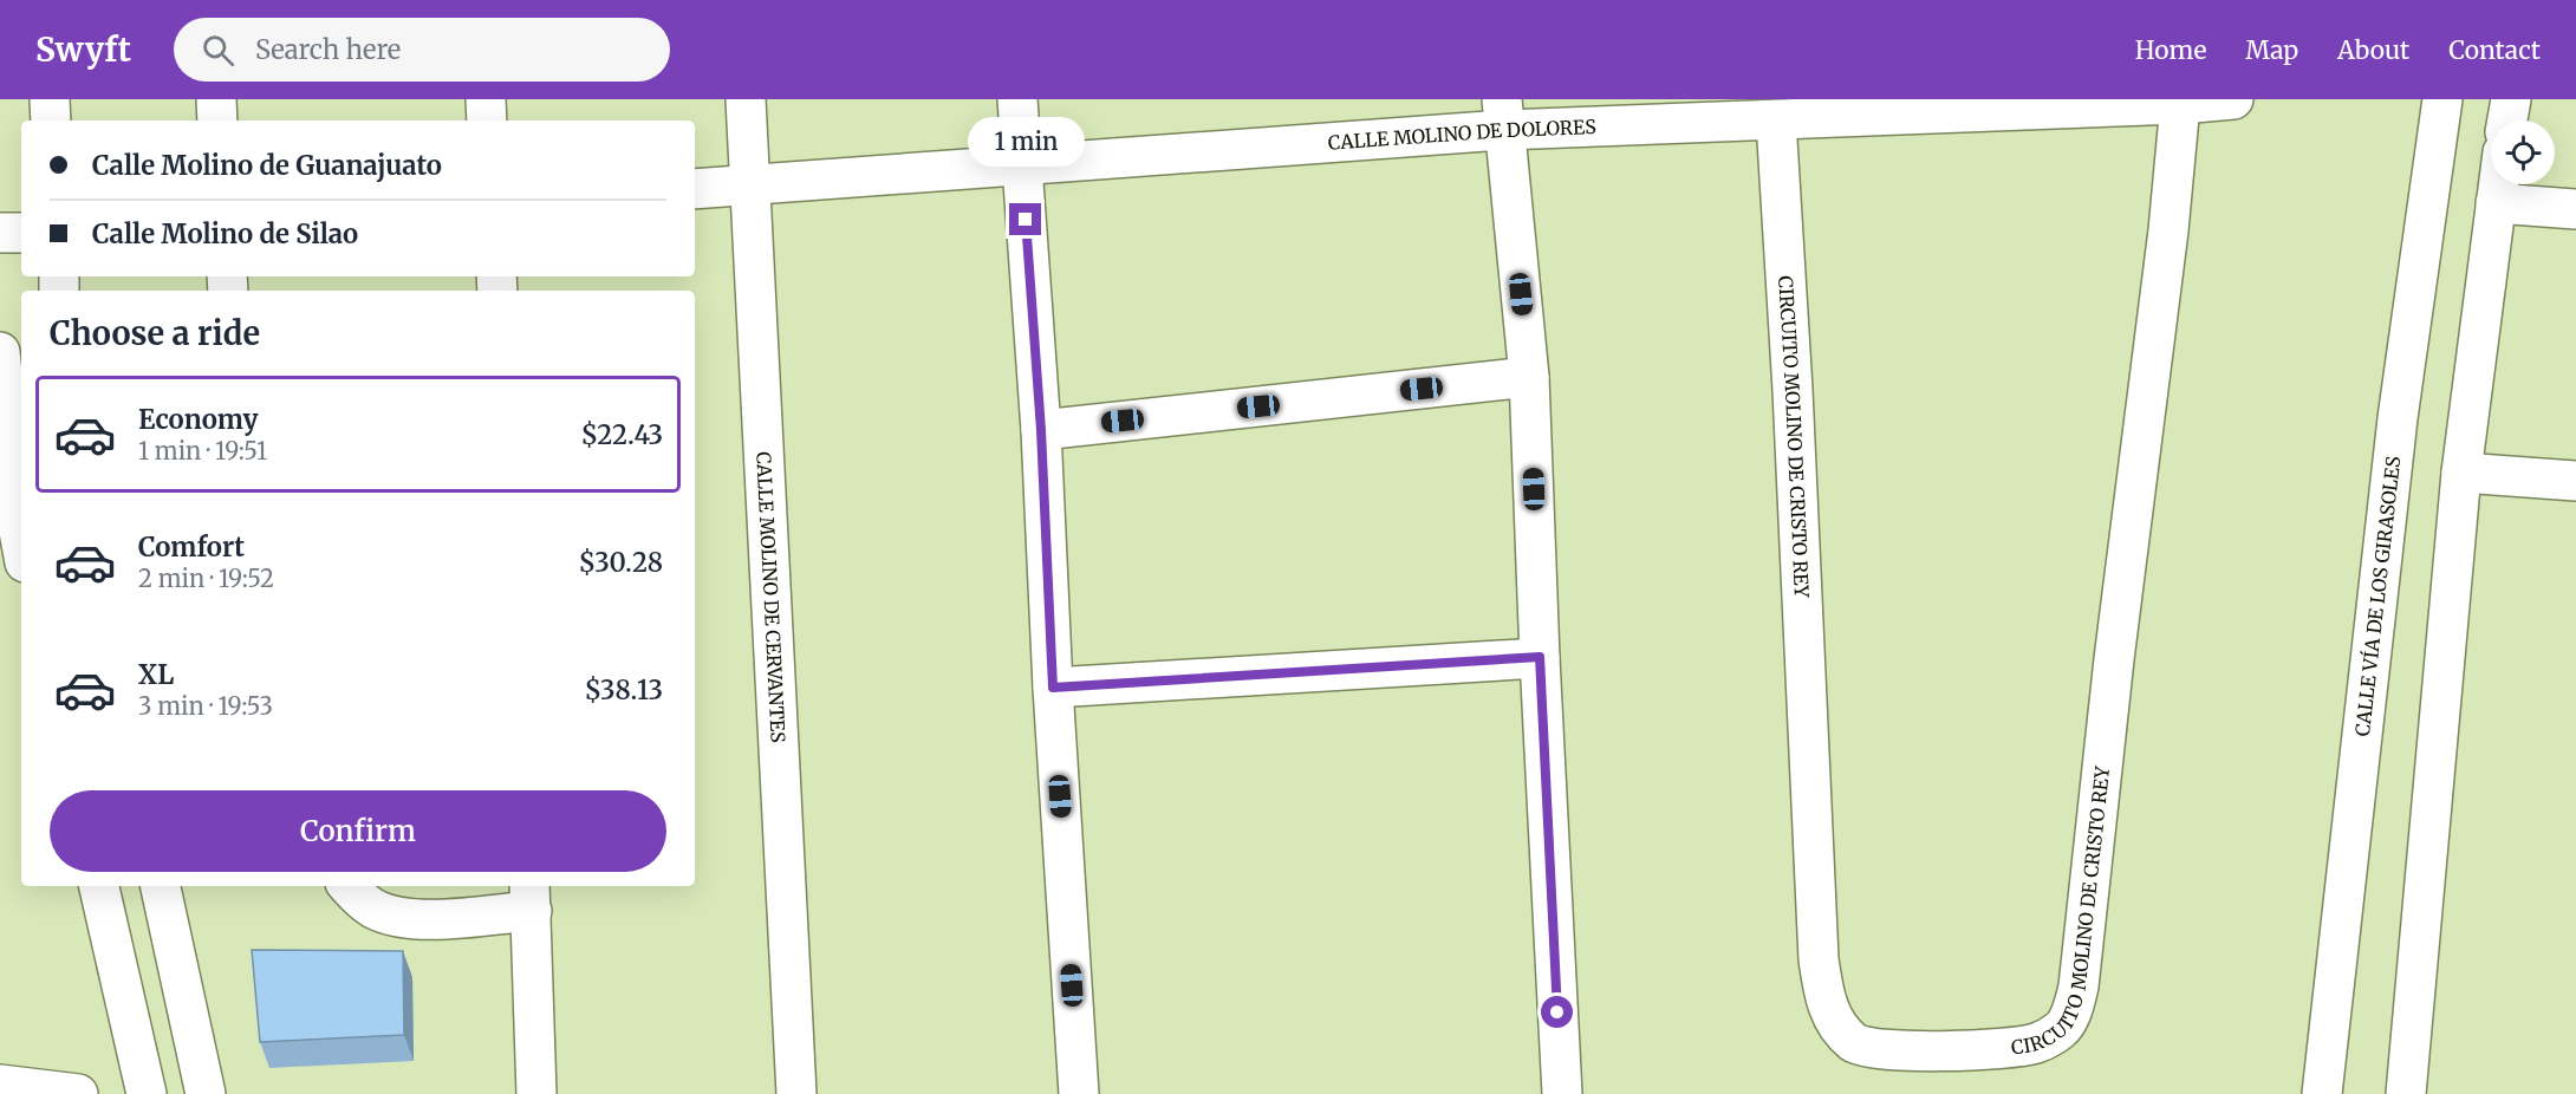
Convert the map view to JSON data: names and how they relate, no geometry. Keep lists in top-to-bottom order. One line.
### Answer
{"streets":{"street":["CALLE MOLINO DE DOLORES","CIRCUITO MOLINO DE CRISTO REY","CALLE VÍA DE LOS GIRASOLES","CALLE MOLINO DE CERVANTES"]},"crossings":[["CALLE MOLINO DE DOLORES","CIRCUITO MOLINO DE CRISTO REY"],["CALLE MOLINO DE DOLORES","CALLE MOLINO DE CERVANTES"]],"page":{"header":"Swyft","search":"Search here","nav":["Home","Map","About","Contact"],"bubble":"1 min","banner":["Calle Molino de Guanajuato","Calle Molino de Silao"],"heading":"Choose a ride","list":[{"name":"Economy","note":"1 min · 19:51","value":"$22.43"},{"name":"Comfort","note":"2 min · 19:52","value":"$30.28"},{"name":"XL","note":"3 min · 19:53","value":"$38.13"}],"buttons":"Confirm"}}
